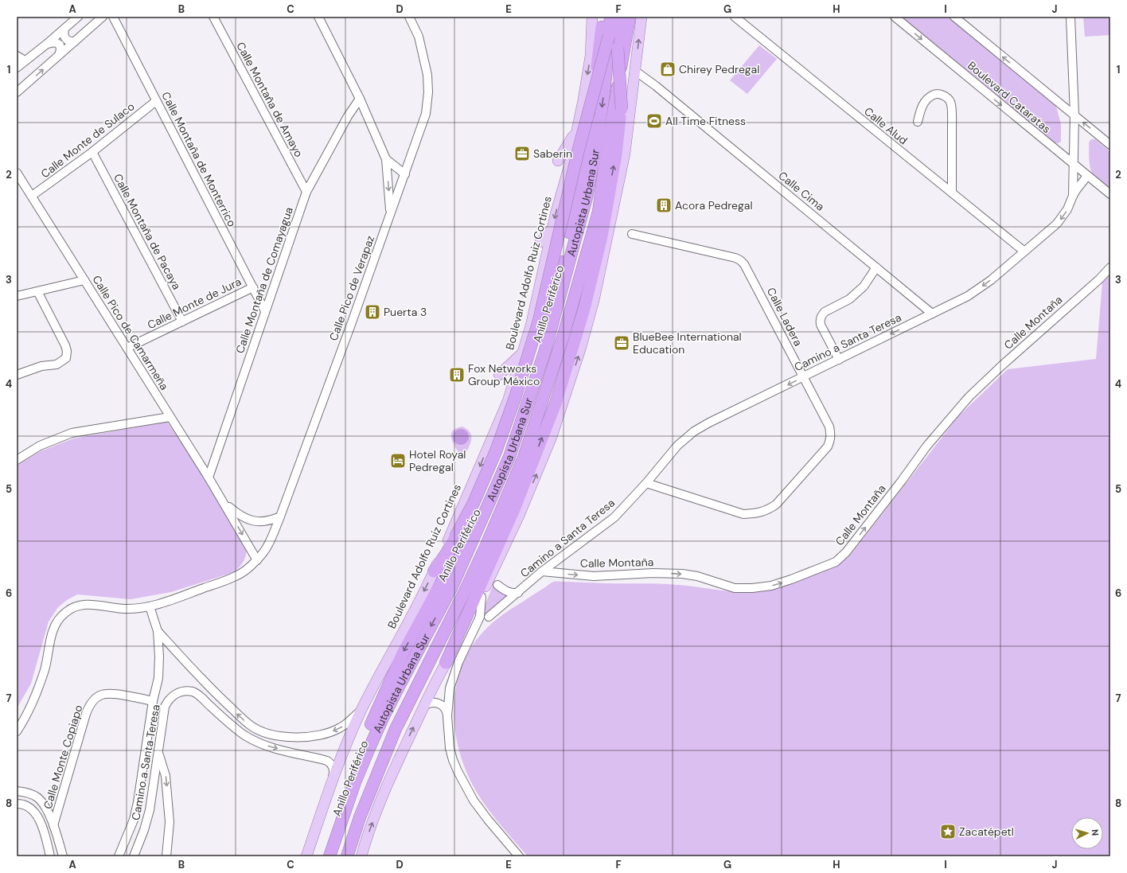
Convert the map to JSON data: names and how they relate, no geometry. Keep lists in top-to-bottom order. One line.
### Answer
{"streets":{"highway":["Autopista Urbana Sur","Anillo Periférico"],"main road":["Boulevard Adolfo Ruiz Cortines"],"street":["Boulevard Cataratas","Calle Montaña de Amayo","Calle Alud","Calle Monte de Sulaco","Calle Montaña de Monterrico","Calle Cima","Calle Montaña de Pacaya","Calle Montaña de Comayagua","Calle Pico de Verapaz","Calle Monte de Jura","Calle Ladera","Calle Montaña","Calle Pico de Camarmeña","Camino a Santa Teresa","Calle Monte Copiapo"]},"crossings":[["Boulevard Cataratas","Camino a Santa Teresa"],["Calle Montaña de Amayo","Calle Montaña de Comayagua"],["Calle Alud","Camino a Santa Teresa"],["Calle Monte de Sulaco","Calle Montaña de Monterrico"],["Calle Monte de Sulaco","Calle Montaña de Pacaya"],["Calle Monte de Sulaco","Calle Pico de Camarmeña"],["Calle Montaña de Monterrico","Calle Montaña de Comayagua"],["Calle Montaña de Monterrico","Calle Monte de Jura"],["Calle Cima","Camino a Santa Teresa"],["Calle Montaña de Pacaya","Calle Monte de Jura"],["Boulevard Adolfo Ruiz Cortines","Camino a Santa Teresa"],["Calle Montaña de Comayagua","Calle Pico de Camarmeña"],["Calle Pico de Verapaz","Calle Pico de Camarmeña"],["Calle Pico de Verapaz","Camino a Santa Teresa"],["Calle Monte de Jura","Calle Pico de Camarmeña"],["Calle Ladera","Camino a Santa Teresa"],["Calle Montaña","Camino a Santa Teresa"],["Camino a Santa Teresa","Calle Monte Copiapo"]],"one_way":["Calle Montaña"],"places":{"shop":["Chirey Pedregal"],"sports":["All Time Fitness"],"office":["Saberin","BlueBee International Education"],"building":["Acora Pedregal","Puerta 3","Fox Networks Group México"],"hotel":["Hotel Royal Pedregal"],"place":["Zacatépetl"]},"north":"right","grid":{"columns":["A","B","C","D","E","F","G","H","I","J"],"rows":["1","2","3","4","5","6","7","8"]}}
